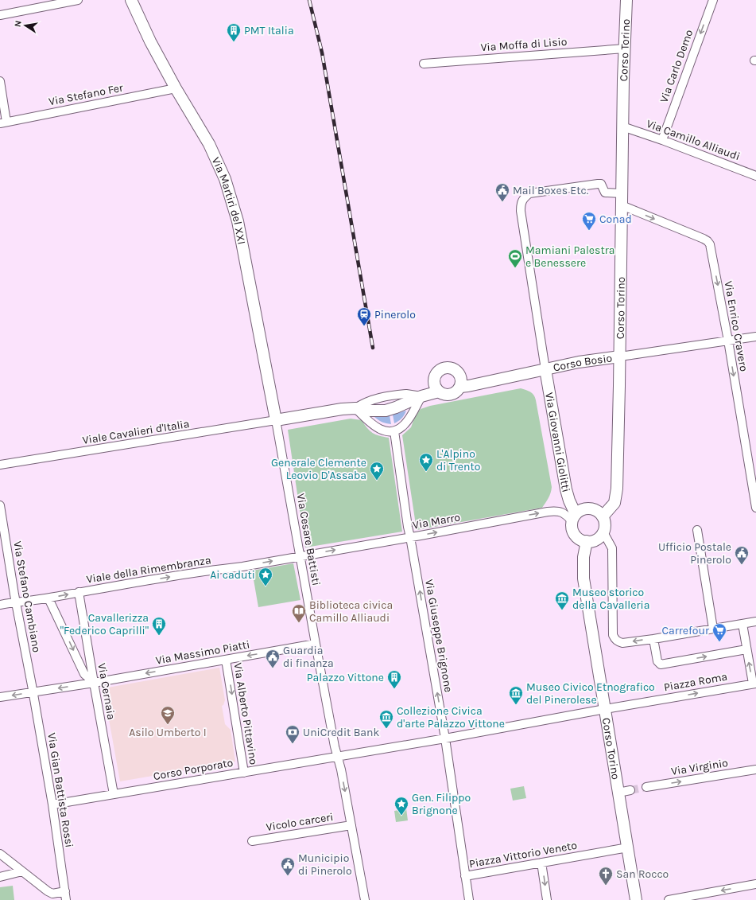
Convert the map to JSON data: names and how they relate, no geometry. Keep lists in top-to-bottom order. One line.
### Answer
{"streets":{"street":["Via Moffa di Lisio","Corso Torino","Via Carlo Demo","Via Stefano Fer","Via Camillo Alliaudi","Via Martiri del XXI","Via Enrico Cravero","Corso Bosio","Viale Cavalieri d'Italia","Via Giovanni Giolitti","Via Marro","Via Cesare Battisti","Viale della Rimembranza","Via Stefano Cambiano","Via Giuseppe Brignone","Via Massimo Piatti","Piazza Roma","Via Cernaia","Via Alberto Pittavino","Via Virginio","Corso Porporato","Via Gian Battista Rossi","Vicolo carceri","Piazza Vittorio Veneto"]},"crossings":[["Via Moffa di Lisio","Corso Torino"],["Corso Torino","Via Camillo Alliaudi"],["Corso Torino","Via Enrico Cravero"],["Corso Torino","Corso Bosio"],["Corso Torino","Via Giovanni Giolitti"],["Corso Torino","Via Marro"],["Corso Torino","Piazza Roma"],["Corso Torino","Piazza Vittorio Veneto"],["Via Carlo Demo","Via Camillo Alliaudi"],["Via Stefano Fer","Via Martiri del XXI"],["Via Martiri del XXI","Viale Cavalieri d'Italia"],["Via Martiri del XXI","Via Cesare Battisti"],["Corso Bosio","Via Giovanni Giolitti"],["Viale Cavalieri d'Italia","Via Cesare Battisti"],["Via Giovanni Giolitti","Via Marro"],["Via Marro","Via Cesare Battisti"],["Via Marro","Viale della Rimembranza"],["Via Marro","Via Giuseppe Brignone"],["Via Cesare Battisti","Viale della Rimembranza"],["Via Cesare Battisti","Via Massimo Piatti"],["Via Cesare Battisti","Corso Porporato"],["Viale della Rimembranza","Via Stefano Cambiano"],["Viale della Rimembranza","Via Cernaia"],["Via Stefano Cambiano","Via Massimo Piatti"],["Via Stefano Cambiano","Via Gian Battista Rossi"],["Via Giuseppe Brignone","Piazza Vittorio Veneto"],["Via Massimo Piatti","Via Cernaia"],["Via Massimo Piatti","Via Alberto Pittavino"],["Via Massimo Piatti","Via Gian Battista Rossi"],["Via Cernaia","Corso Porporato"],["Via Alberto Pittavino","Corso Porporato"],["Corso Porporato","Via Gian Battista Rossi"]],"one_way":["Via Carlo Demo","Via Enrico Cravero","Via Marro","Viale della Rimembranza","Via Giuseppe Brignone","Via Massimo Piatti","Via Alberto Pittavino","Via Virginio"],"places":{"building":["PMT Italia","Cavallerizza \"Federico Caprilli\"","Palazzo Vittone"],"public building":["Mail Boxes Etc.","Ufficio Postale Pinerolo","Guardia di finanza","Municipio di Pinerolo"],"supermarket":["Conad","Carrefour"],"sports":["Mamiani Palestra e Benessere"],"station":["Pinerolo"],"place":["L'Alpino di Trento","Generale Clemente Leovio D'Assaba","Ai caduti","Gen. Filippo Brignone"],"museum":["Museo storico della Cavalleria","Museo Civico Etnografico del Pinerolese","Collezione Civica d'arte Palazzo Vittone"],"library":["Biblioteca civica Camillo Alliaudi"],"school or university":["Asilo Umberto I"],"bank":["UniCredit Bank"],"church":["San Rocco"]},"north":"left"}
